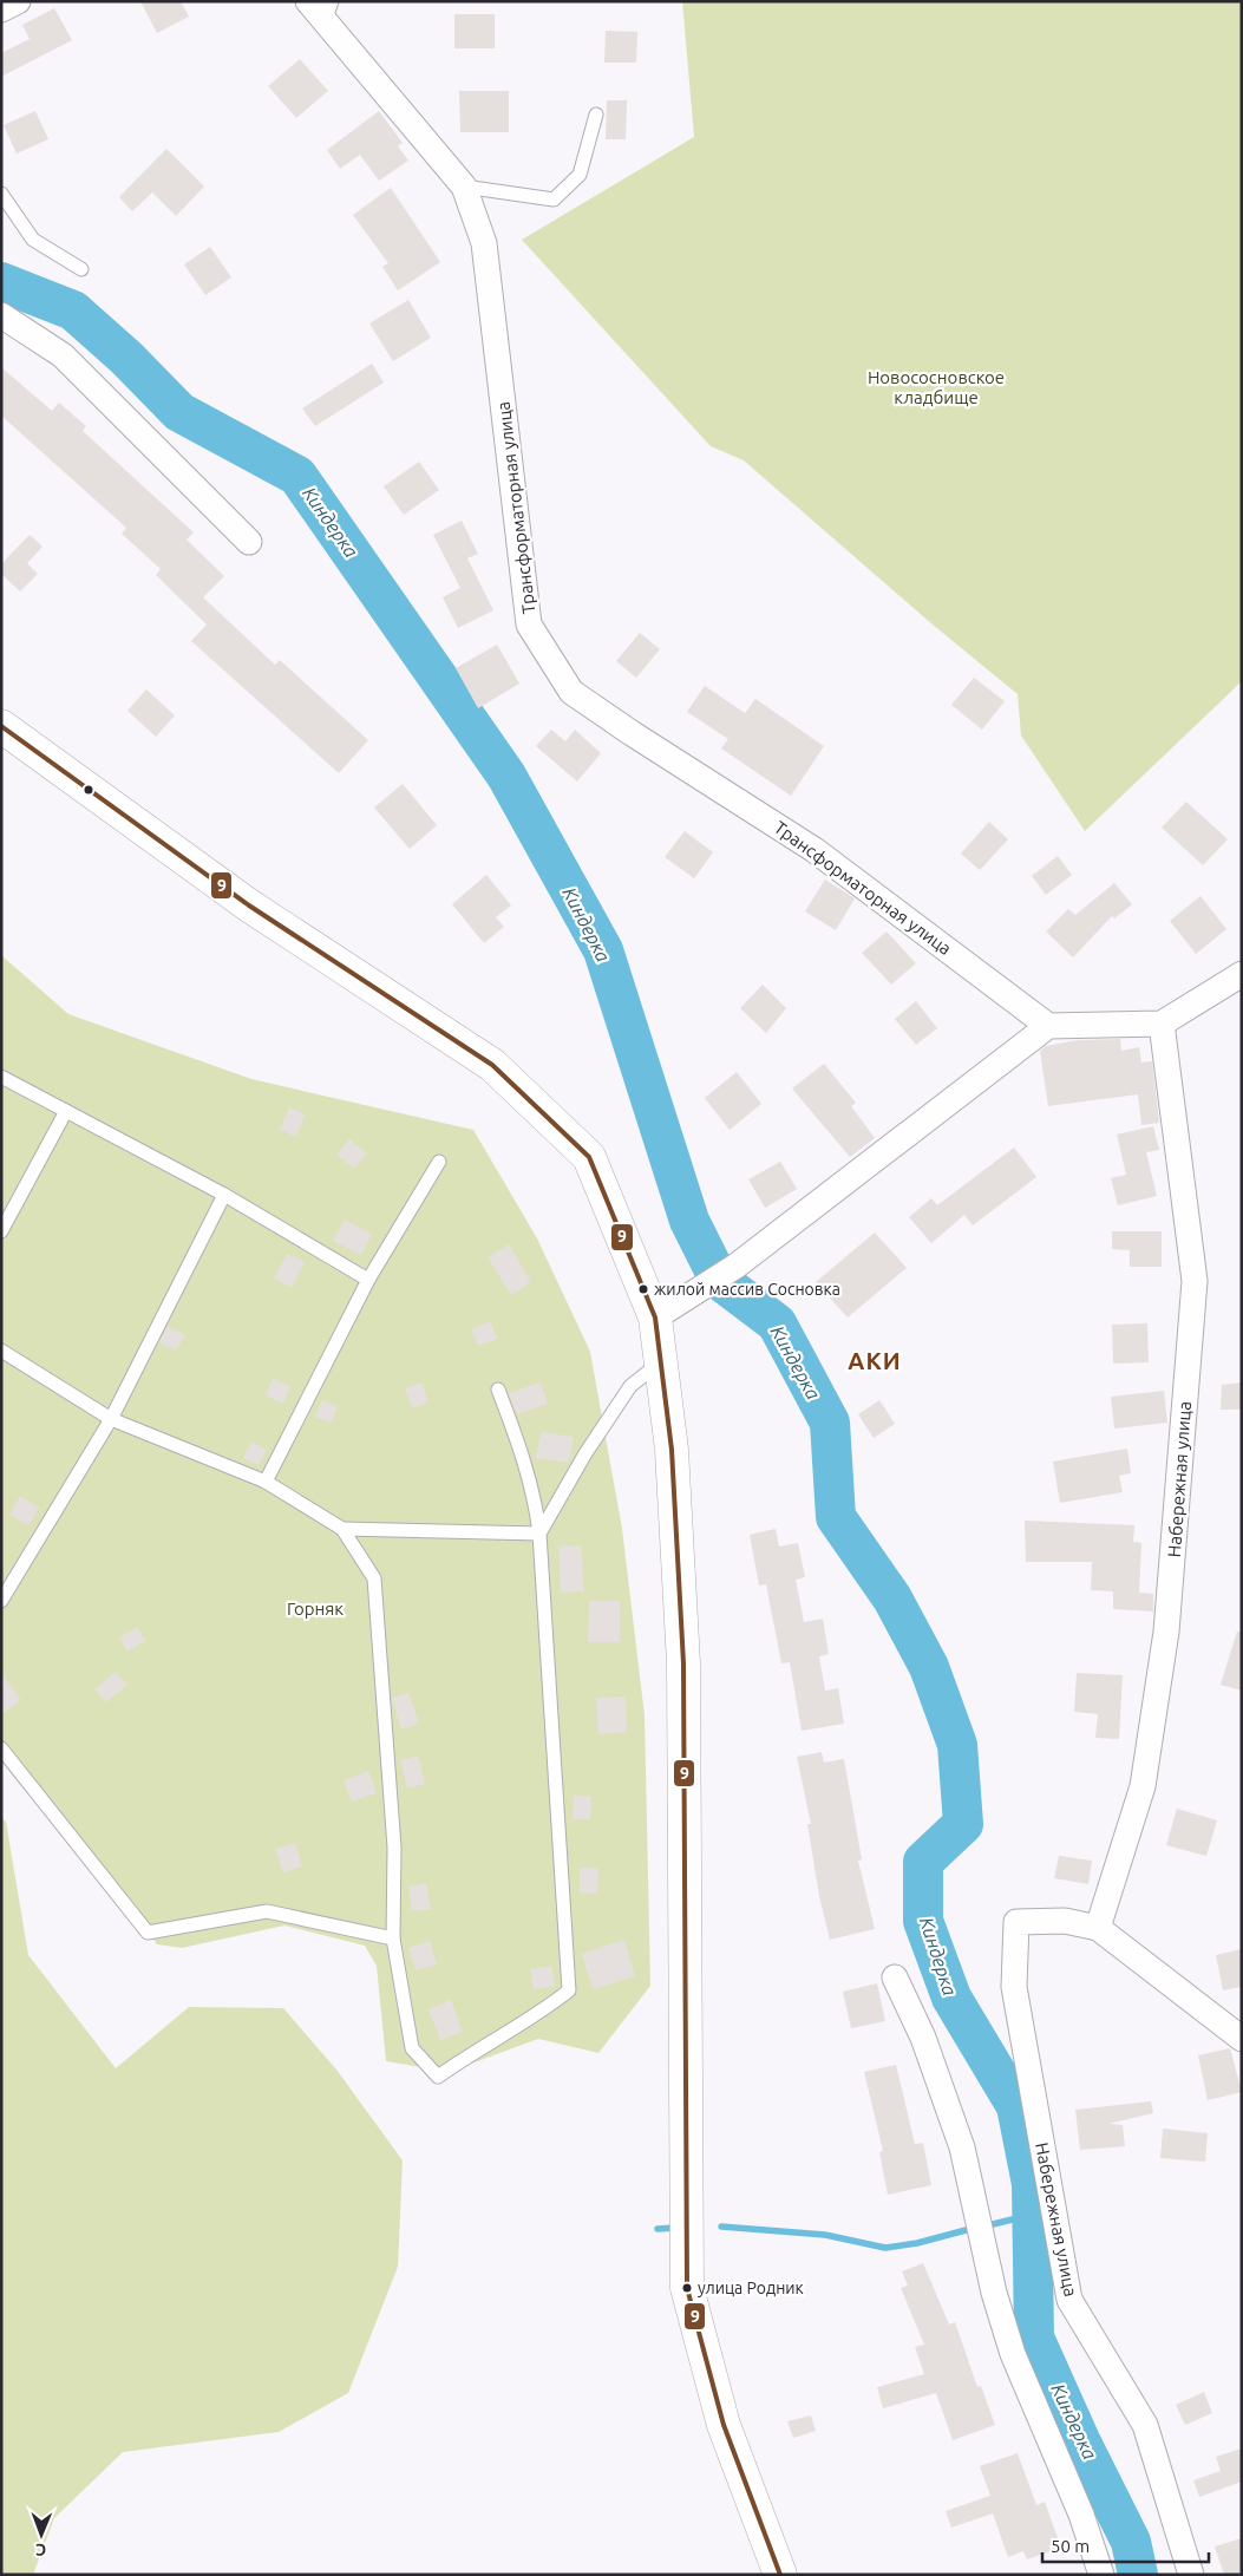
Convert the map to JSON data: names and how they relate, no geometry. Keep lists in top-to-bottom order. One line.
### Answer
{"streets":{"street":["Трансформаторная улица","Набережная улица"]},"districts":["АКИ"],"water":["Киндерка"],"parks":["Новососновское кладбище","Горняк"],"places":["жилой массив Сосновка","улица Родник"],"lines":["transit line 9"],"scale_bar":"50 m","north":"bottom"}
